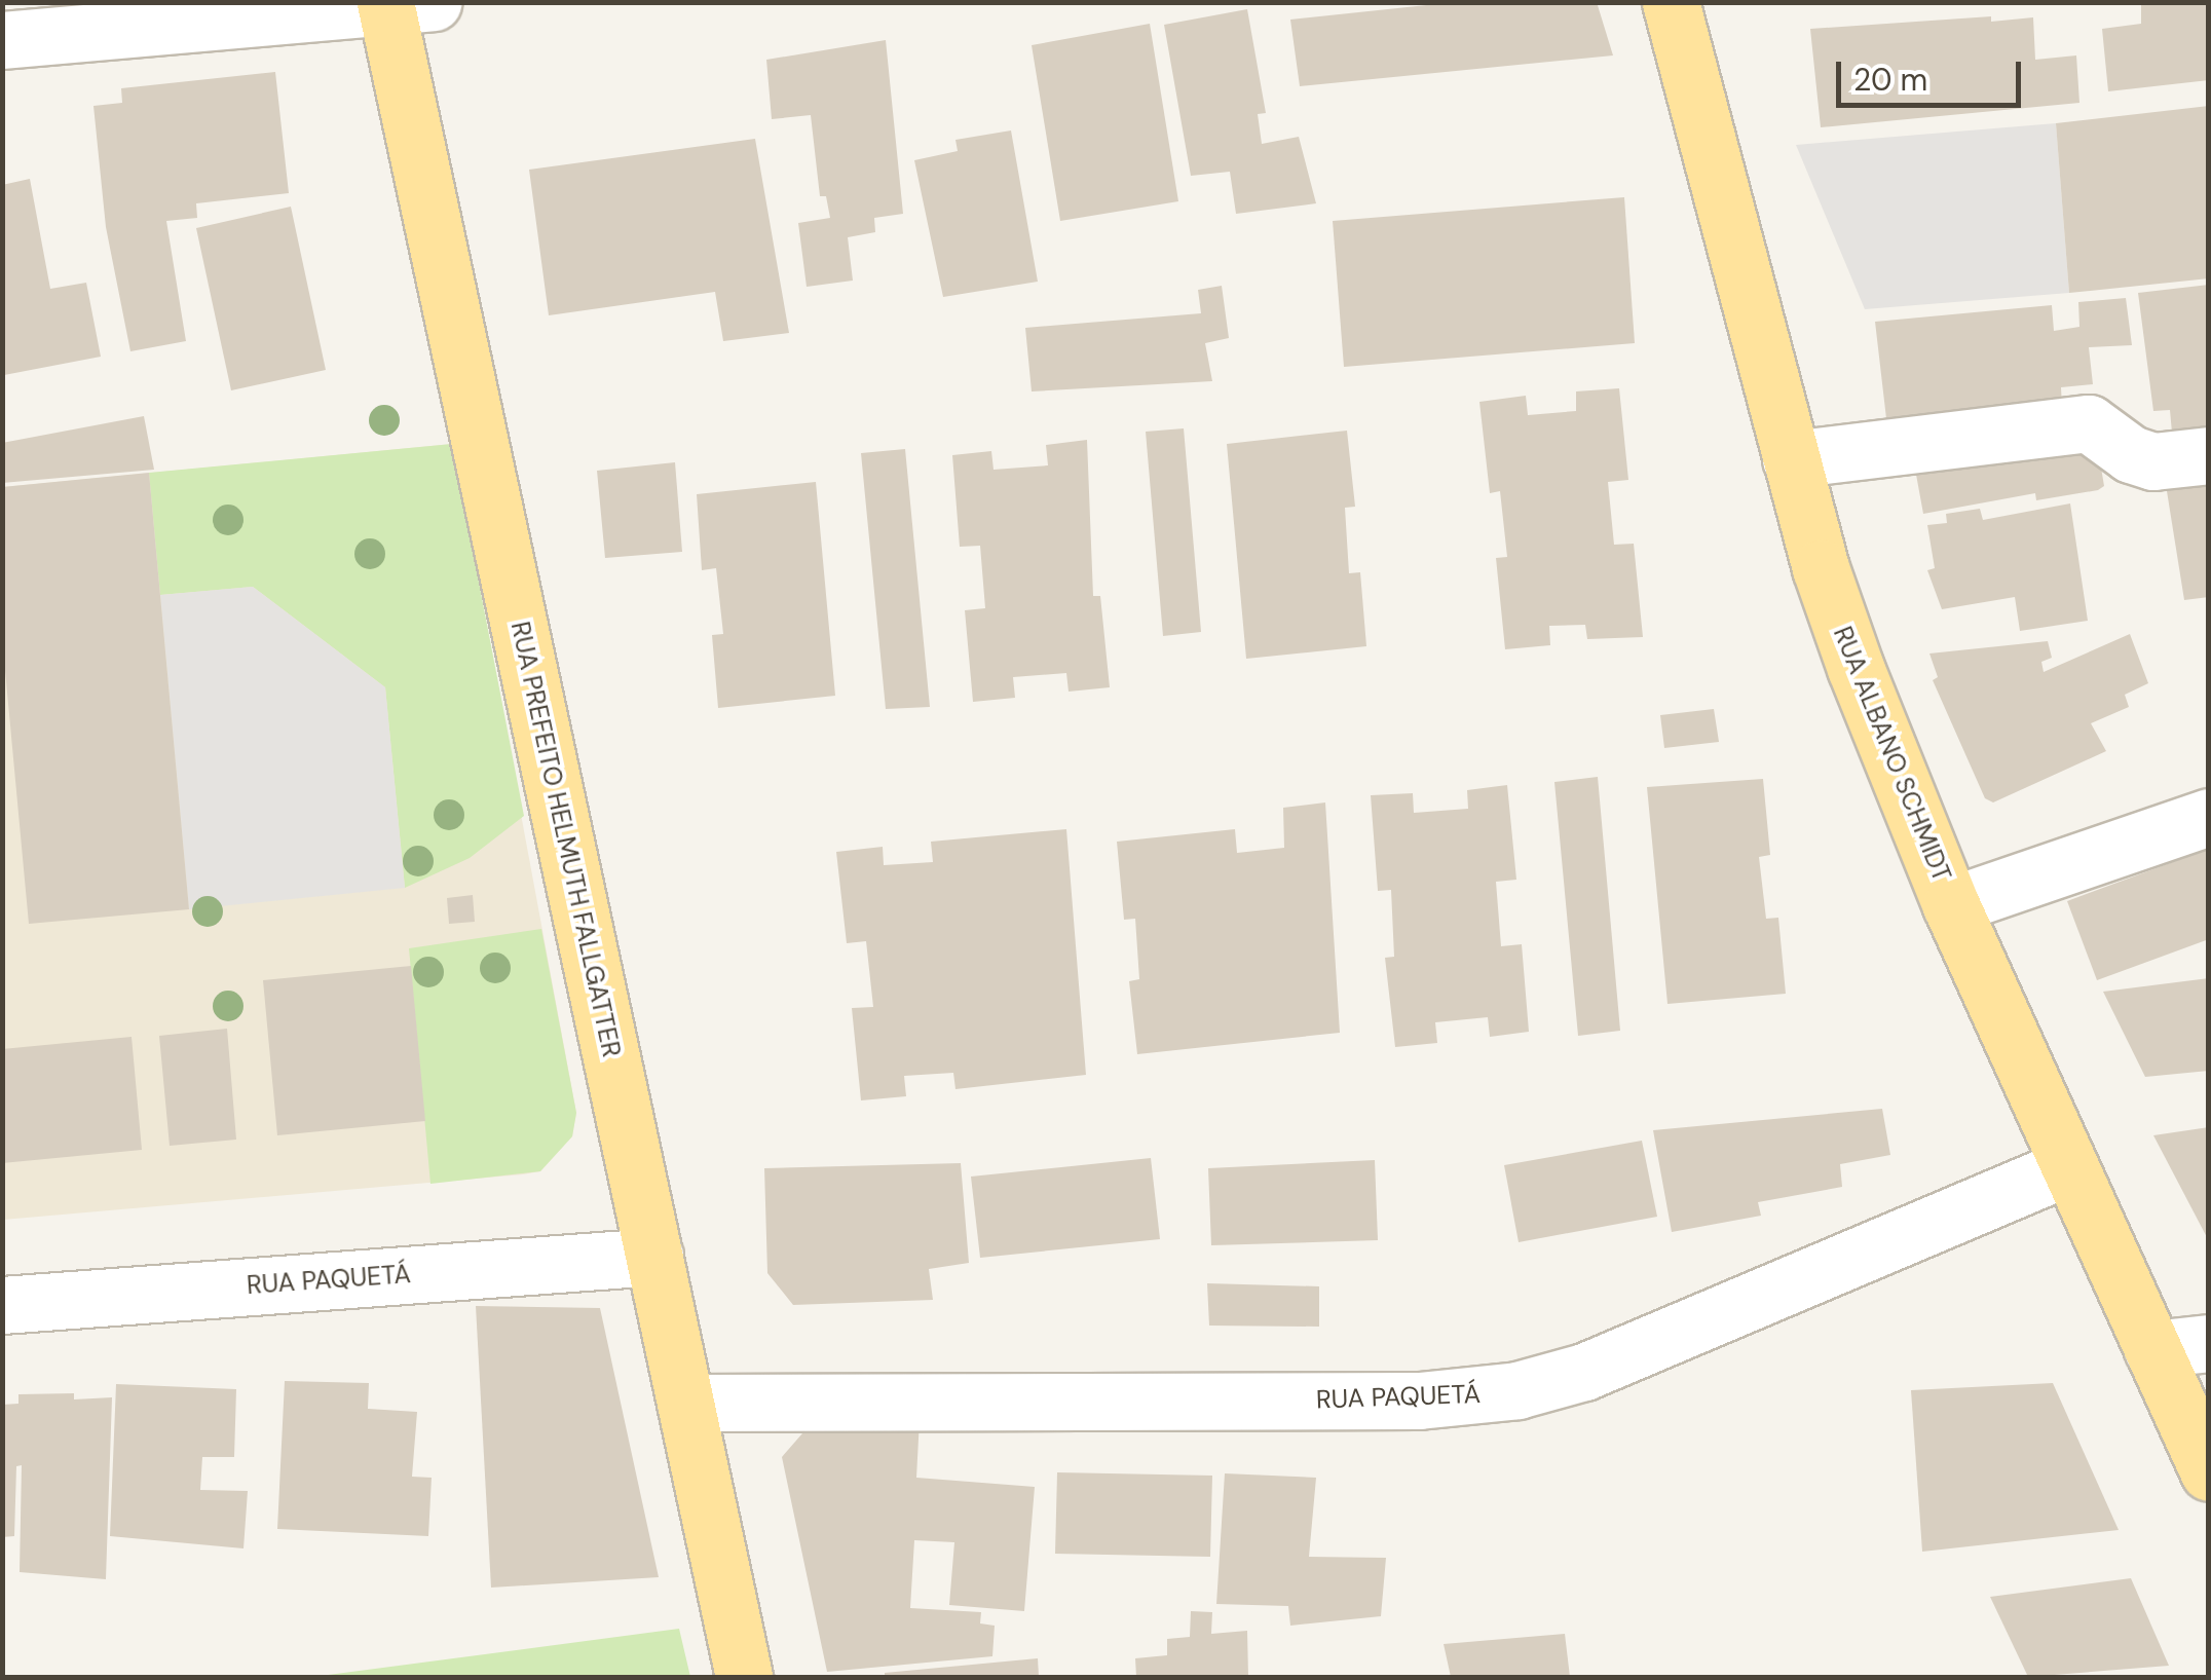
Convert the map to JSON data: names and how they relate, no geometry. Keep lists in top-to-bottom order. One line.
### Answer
{"streets":{"main road":["RUA ALBANO SCHMIDT","RUA PREFEITO HELMUTH FALLGATTER"],"street":["RUA PAQUETÁ"]},"crossings":[["RUA ALBANO SCHMIDT","RUA PAQUETÁ"],["RUA PREFEITO HELMUTH FALLGATTER","RUA PAQUETÁ"]],"scale_bar":"20 m"}
